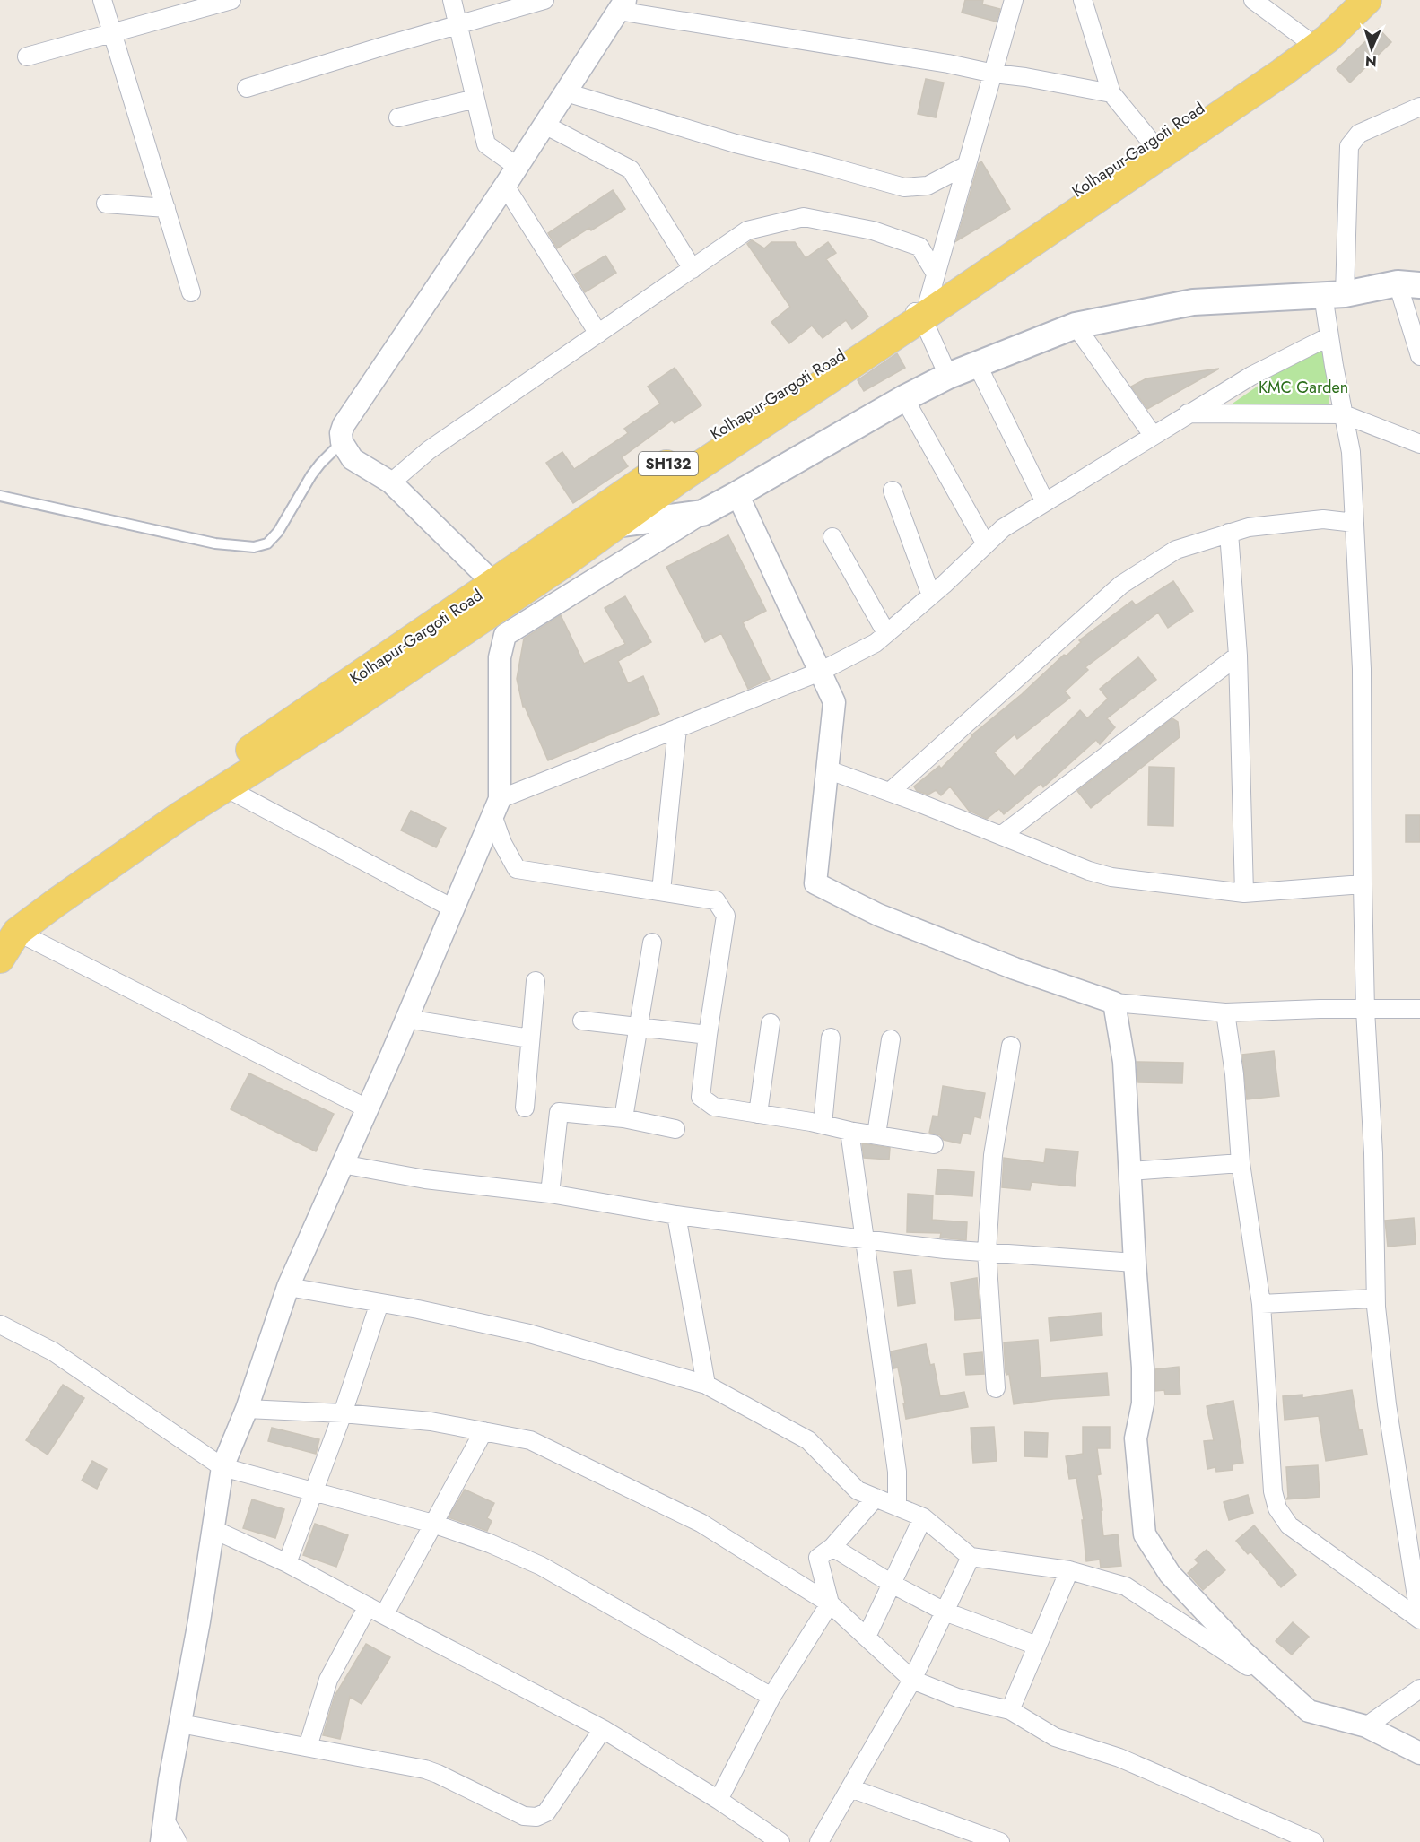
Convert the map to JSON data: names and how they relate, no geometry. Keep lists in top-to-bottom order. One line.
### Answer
{"streets":{"main road":["Kolhapur-Gargoti Road","SH132"]},"parks":["KMC Garden"],"north":"bottom"}
